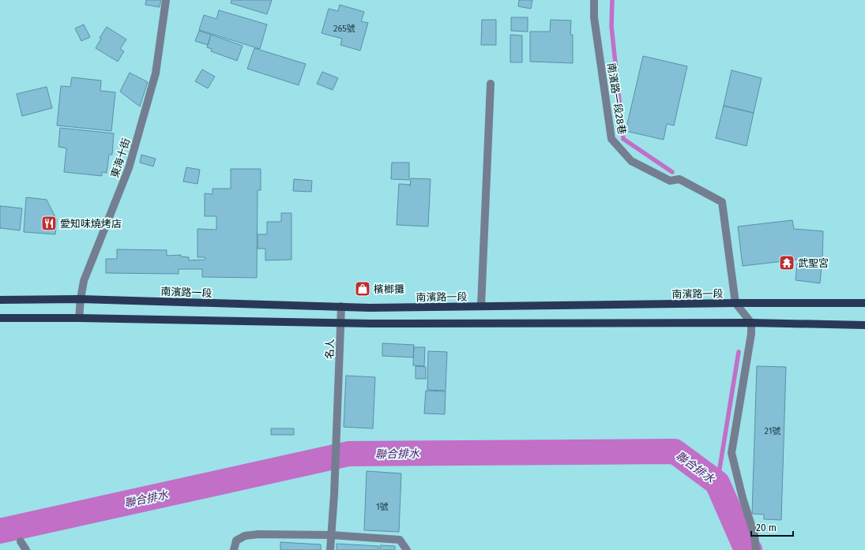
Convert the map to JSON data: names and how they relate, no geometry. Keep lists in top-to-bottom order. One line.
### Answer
{"streets":{"main road":["南濱路一段"],"street":["南濱路一段28巷","東海十街","名人"]},"crossings":[["南濱路一段28巷","南濱路一段"],["東海十街","南濱路一段"],["南濱路一段","名人"]],"water":["聯合排水"],"places":{"restaurant":["愛知味燒烤店"],"temple":["武聖宮"],"shop":["檳榔攤"]},"house_numbers":["265號","21號","1號"],"scale_bar":"20 m"}
